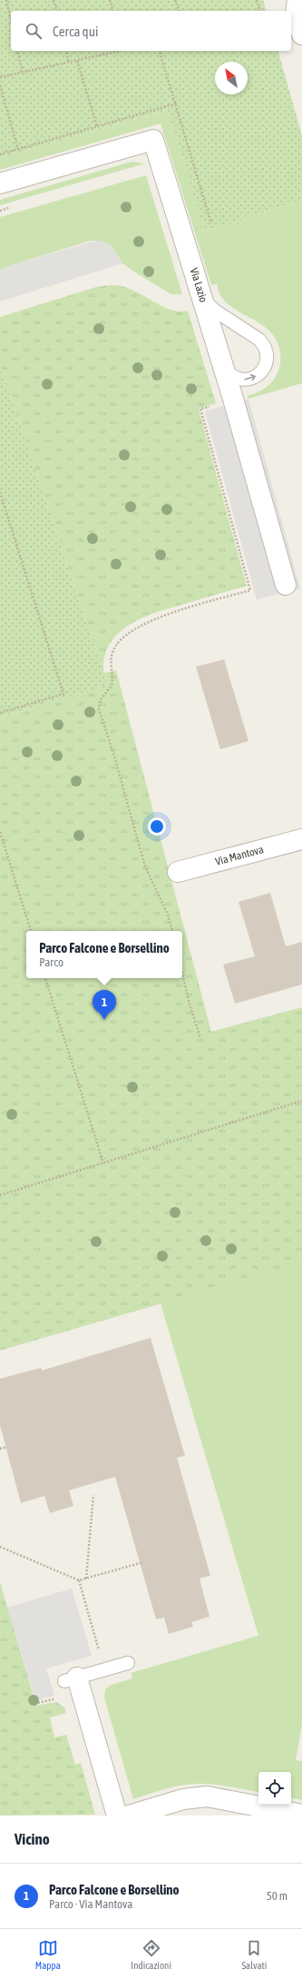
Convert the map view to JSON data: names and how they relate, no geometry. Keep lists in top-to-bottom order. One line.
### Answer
{"streets":{"street":["Via Lazio","Via Mantova"]},"north":"top left","page":{"search":"Cerca qui","popup":["Parco Falcone e Borsellino","Parco"],"pins":"1","heading":"Vicino","list":[{"mark":"1","name":"Parco Falcone e Borsellino","note":"Parco · Via Mantova","value":"50 m"}],"nav":["Mappa","Indicazioni","Salvati"]}}
